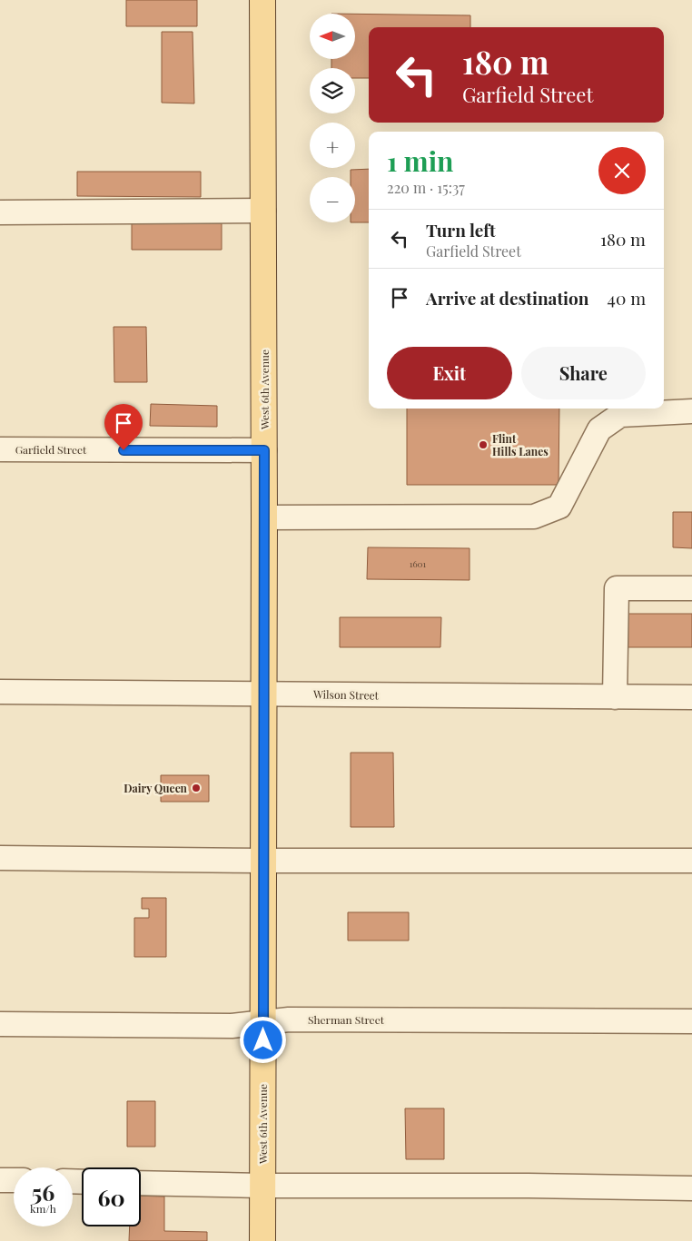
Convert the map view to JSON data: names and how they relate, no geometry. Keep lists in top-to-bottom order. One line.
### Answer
{"streets":{"main road":["West 6th Avenue"],"street":["Garfield Street","Wilson Street","Sherman Street"]},"crossings":[["West 6th Avenue","Garfield Street"],["West 6th Avenue","Wilson Street"],["West 6th Avenue","Sherman Street"]],"places":["Flint Hills Lanes","Dairy Queen"],"house_numbers":["1601"],"north":"left","page":{"map_buttons":["+","−"],"turn":["180 m","Garfield Street"],"heading":["1 min","220 m · 15:37"],"list":[{"name":"Turn left","note":"Garfield Street","value":"180 m"},{"name":"Arrive at destination","value":"40 m"}],"buttons":["Exit","Share"],"speed":"56 km/h","limit":"60"}}
